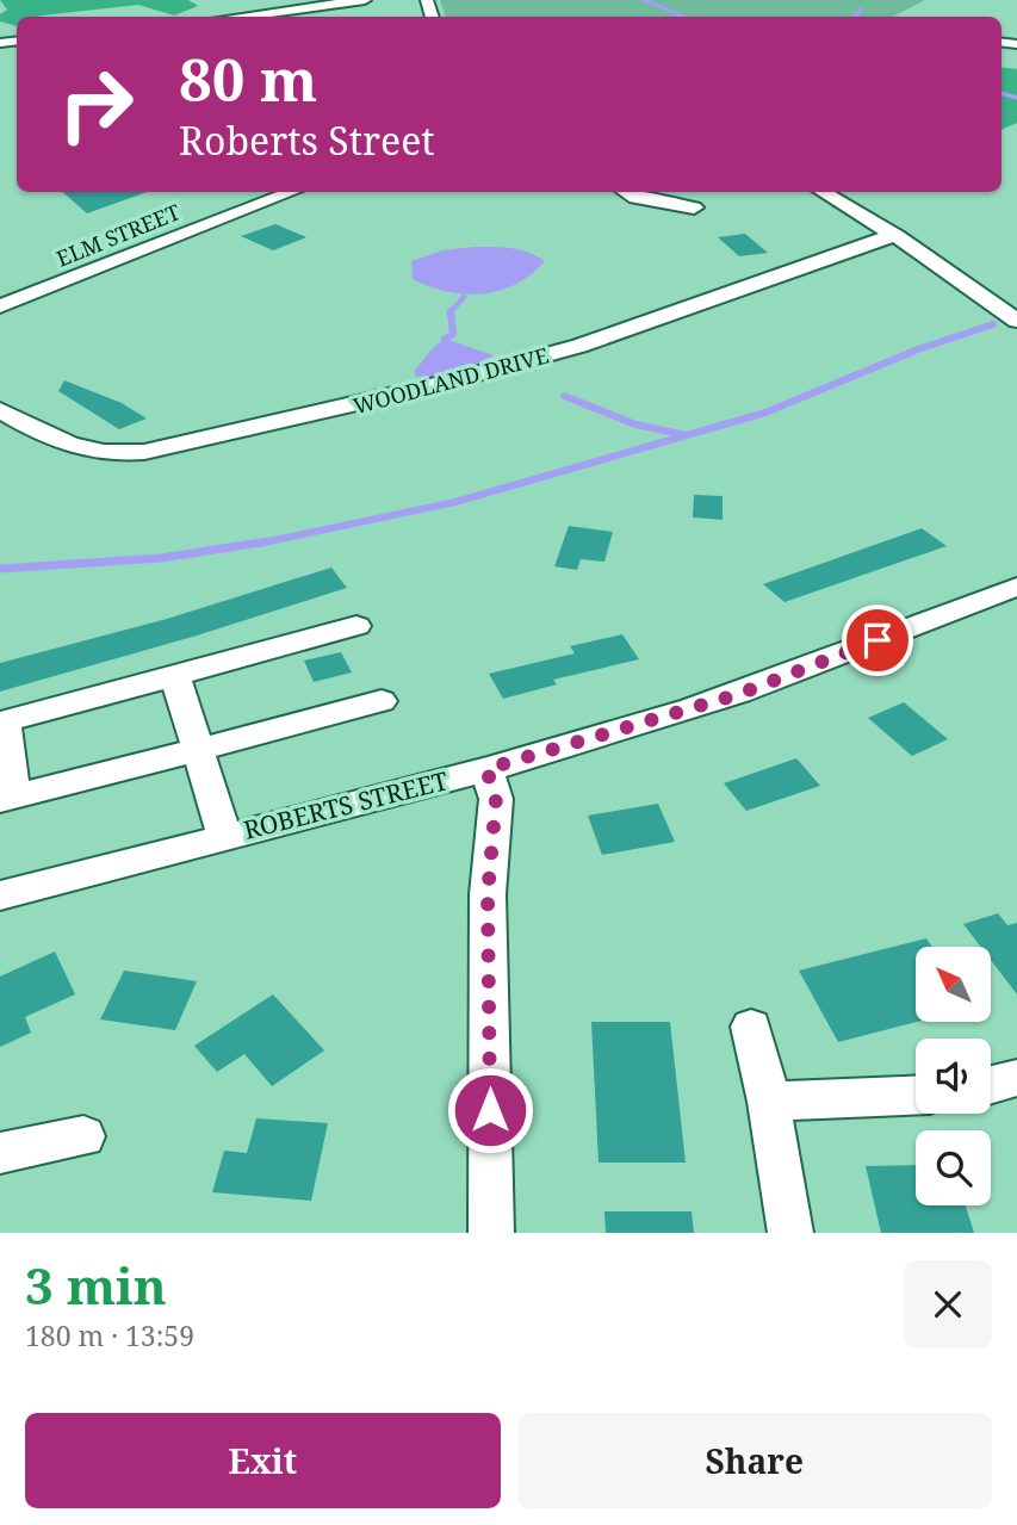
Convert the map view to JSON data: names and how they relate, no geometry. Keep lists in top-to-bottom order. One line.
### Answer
{"streets":{"street":["ELM STREET","WOODLAND DRIVE","ROBERTS STREET"]},"north":"top left","page":{"turn":["80 m","Roberts Street"],"heading":["3 min","180 m · 13:59"],"buttons":["Exit","Share"]}}
